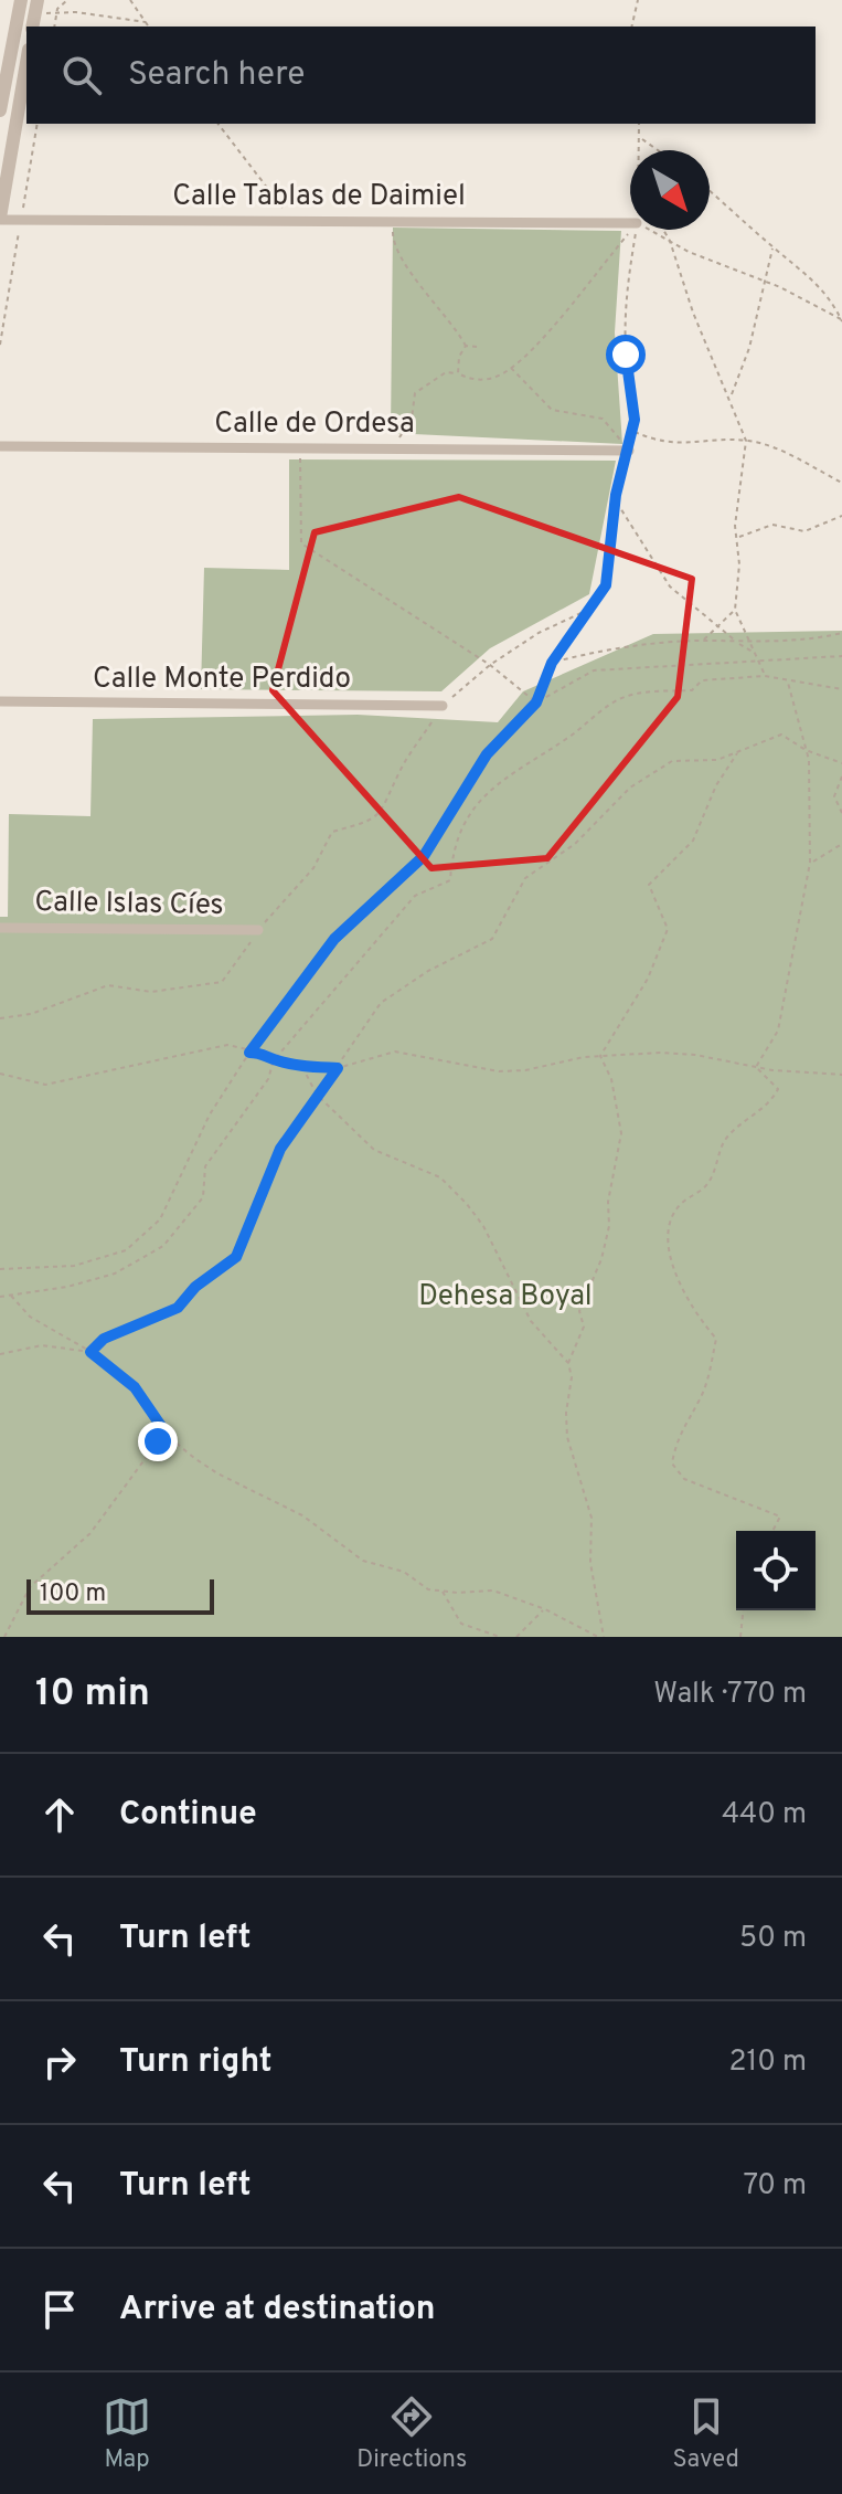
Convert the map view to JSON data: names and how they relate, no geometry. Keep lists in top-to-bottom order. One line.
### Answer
{"streets":{"street":["Calle Tablas de Daimiel","Calle de Ordesa","Calle Monte Perdido","Calle Islas Cíes"]},"parks":["Dehesa Boyal"],"scale_bar":"100 m","north":"bottom right","page":{"search":"Search here","scale":"100 m","heading":["10 min","Walk · 770 m"],"list":[["Continue","440 m"],["Turn left","50 m"],["Turn right","210 m"],["Turn left","70 m"],"Arrive at destination"],"nav":["Map","Directions","Saved"]}}
